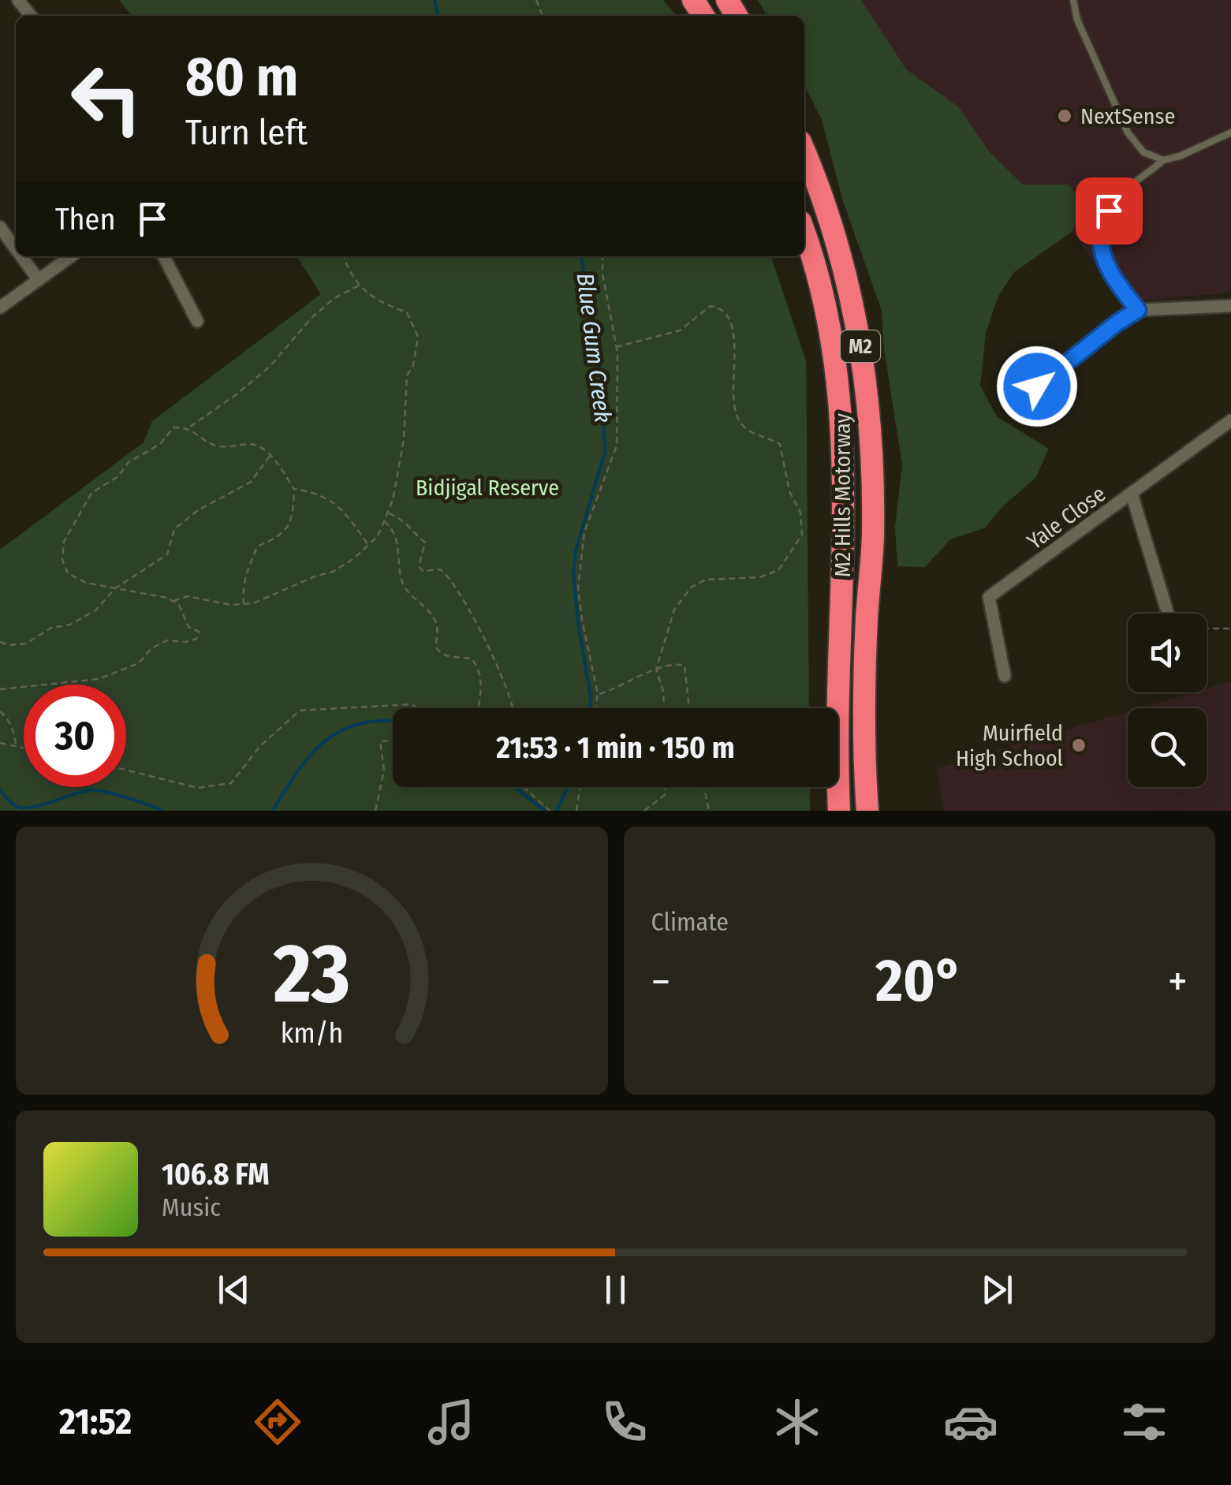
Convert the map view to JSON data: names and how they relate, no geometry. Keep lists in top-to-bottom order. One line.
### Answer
{"streets":{"highway":["M2","M2 Hills Motorway"],"street":["Yale Close"]},"water":["Blue Gum Creek"],"parks":["Bidjigal Reserve"],"places":["NextSense","Muirfield High School"],"page":{"turn":["80 m","Turn left"],"then":"Then","limit":"30","trip":"21:53 · 1 min · 150 m","tile":"Climate","heat":["−","20°","+"],"song":["106.8 FM","Music"],"tabs":"21:52","gauge":["23","km/h"]}}
